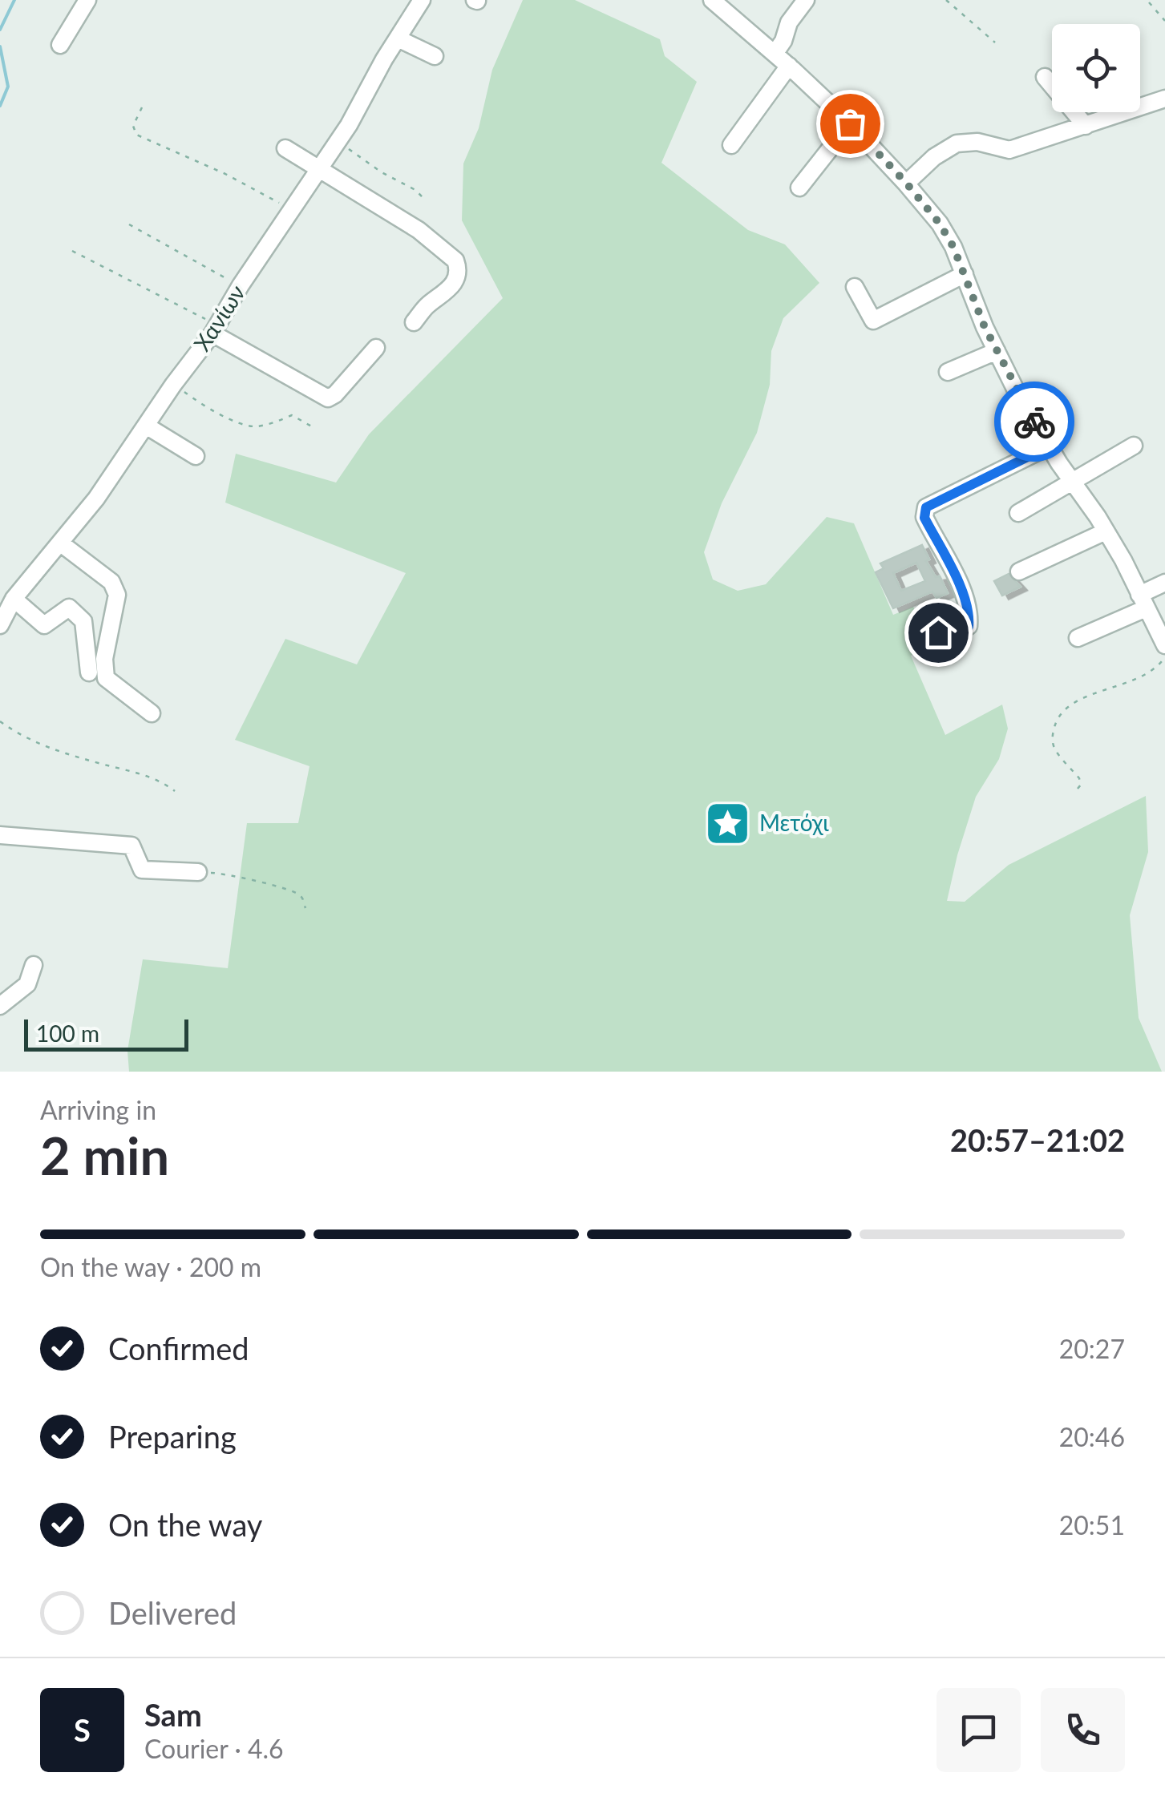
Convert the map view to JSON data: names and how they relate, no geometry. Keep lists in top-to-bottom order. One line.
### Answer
{"streets":{"street":["Χανίων"]},"places":{"place":["Μετόχι"]},"scale_bar":"100 m","page":{"scale":"100 m","heading":["2 min","Arriving in","20:57–21:02"],"panel":["Sam","Courier · 4.6"],"bar":"On the way · 200 m","list":[["Confirmed","20:27"],["Preparing","20:46"],["On the way","20:51"],"Delivered"],"round":"S"}}
